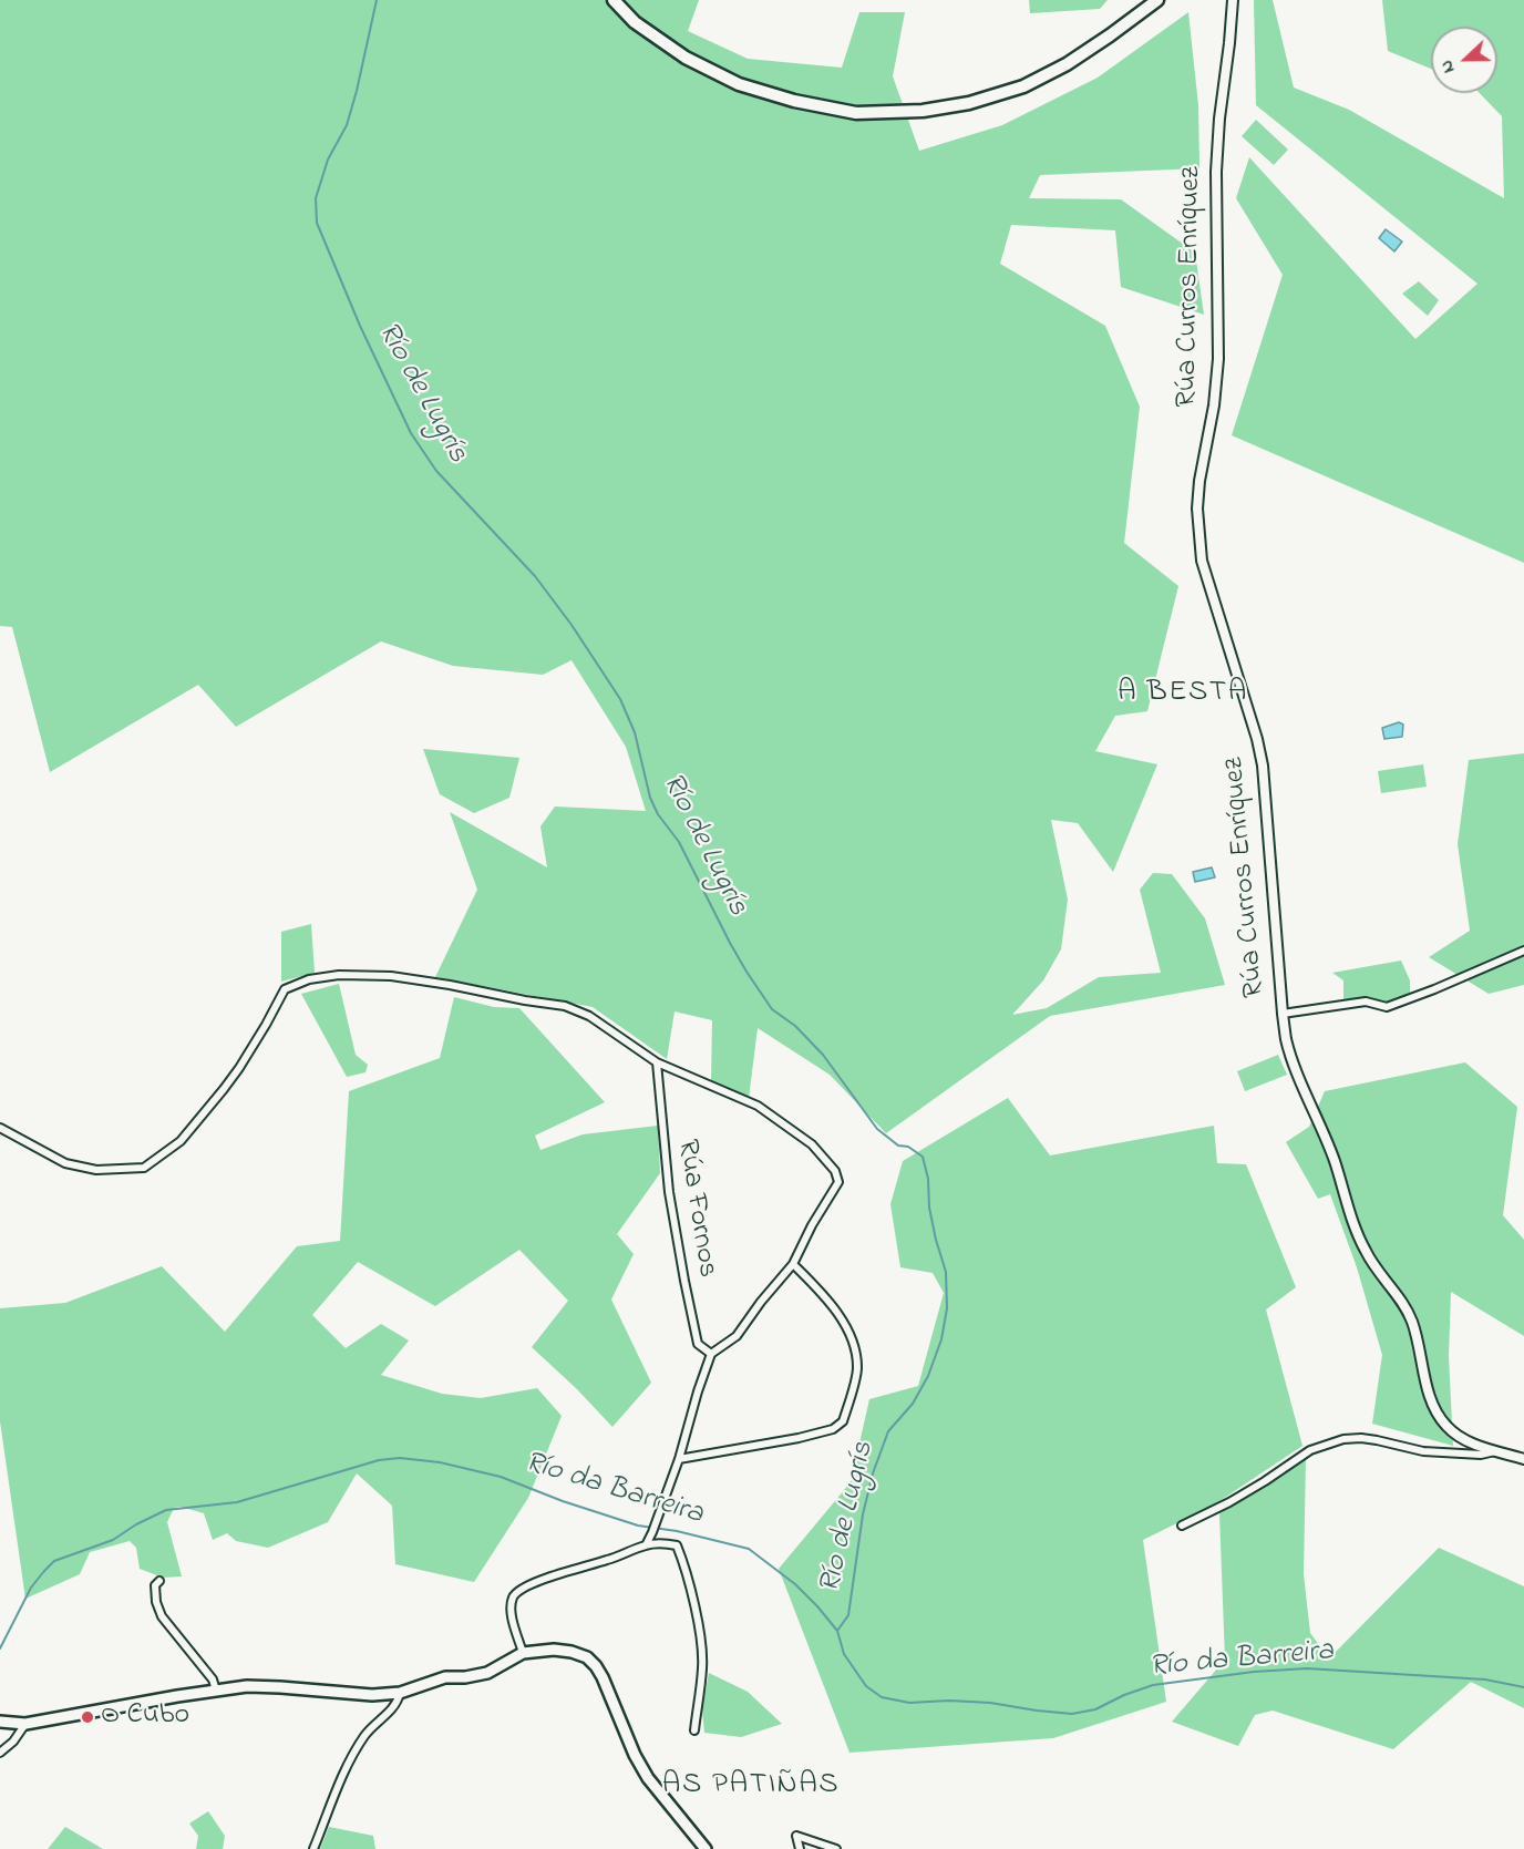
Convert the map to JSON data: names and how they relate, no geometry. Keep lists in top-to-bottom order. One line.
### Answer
{"streets":{"street":["Rúa Curros Enríquez","Rúa Fornos"]},"districts":["A BESTA","AS PATIÑAS"],"water":["Río de Lugrís","Río da Barreira"],"places":["O Cubo"],"north":"left"}
